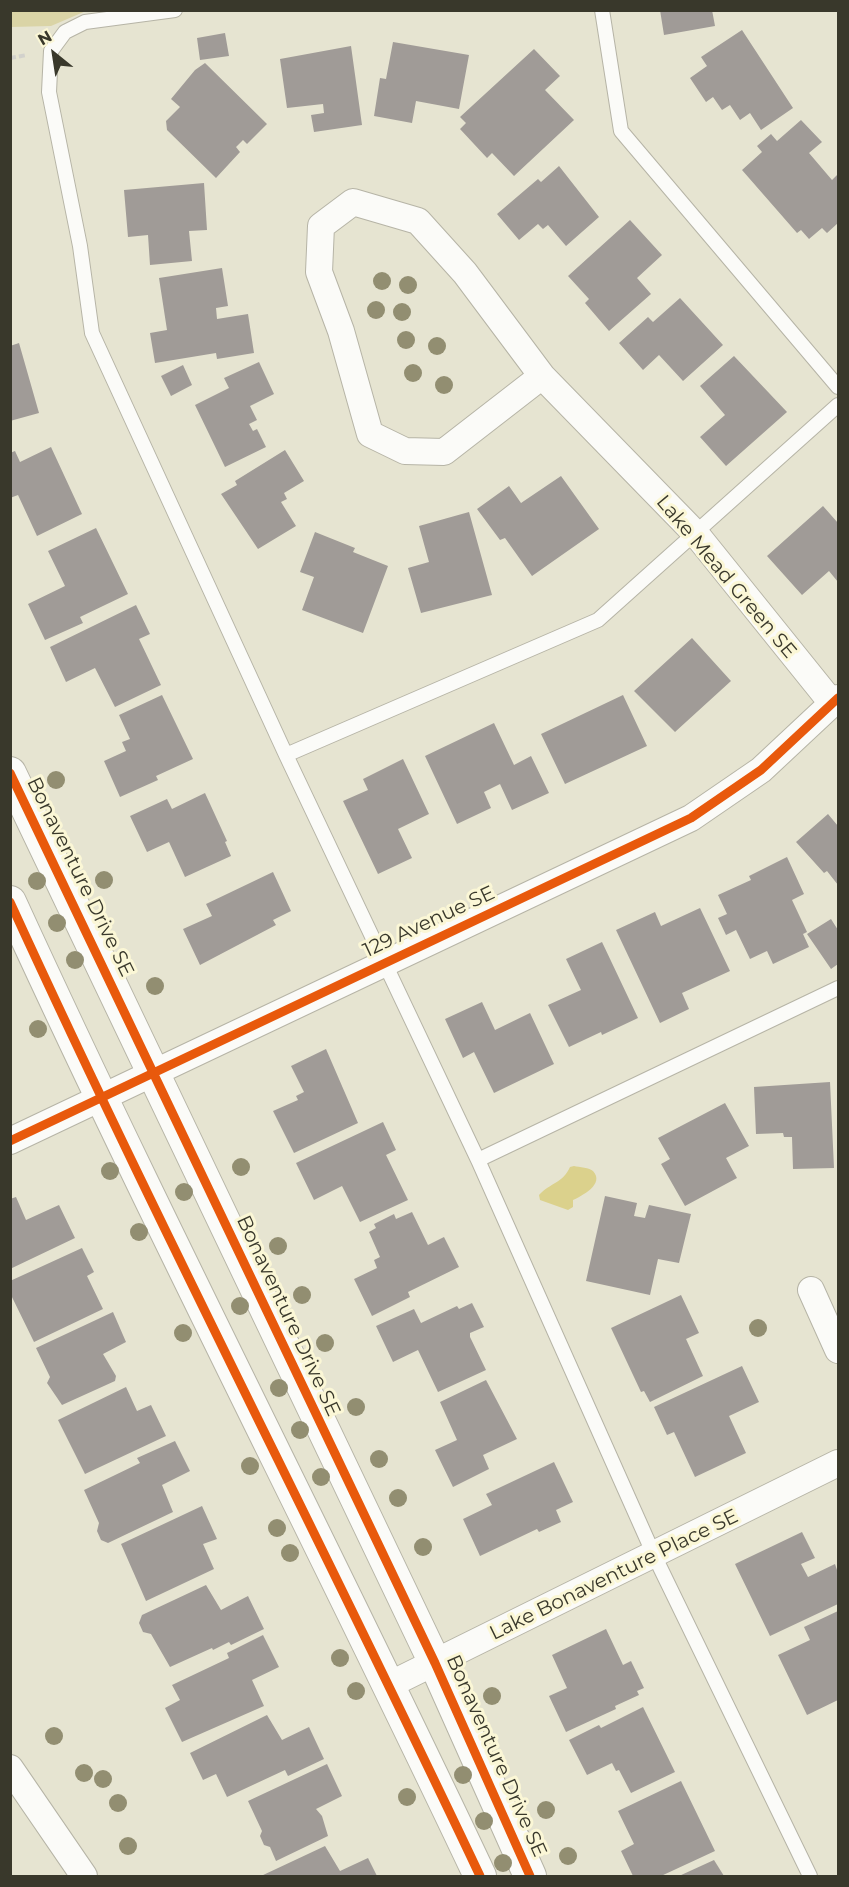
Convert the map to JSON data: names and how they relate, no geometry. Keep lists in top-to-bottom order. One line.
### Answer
{"streets":{"street":["Lake Mead Green SE","Bonaventure Drive SE","129 Avenue SE","Lake Bonaventure Place SE"]},"crossings":[["Lake Mead Green SE","129 Avenue SE"],["Bonaventure Drive SE","129 Avenue SE"],["Bonaventure Drive SE","Lake Bonaventure Place SE"]],"north":"top left"}
